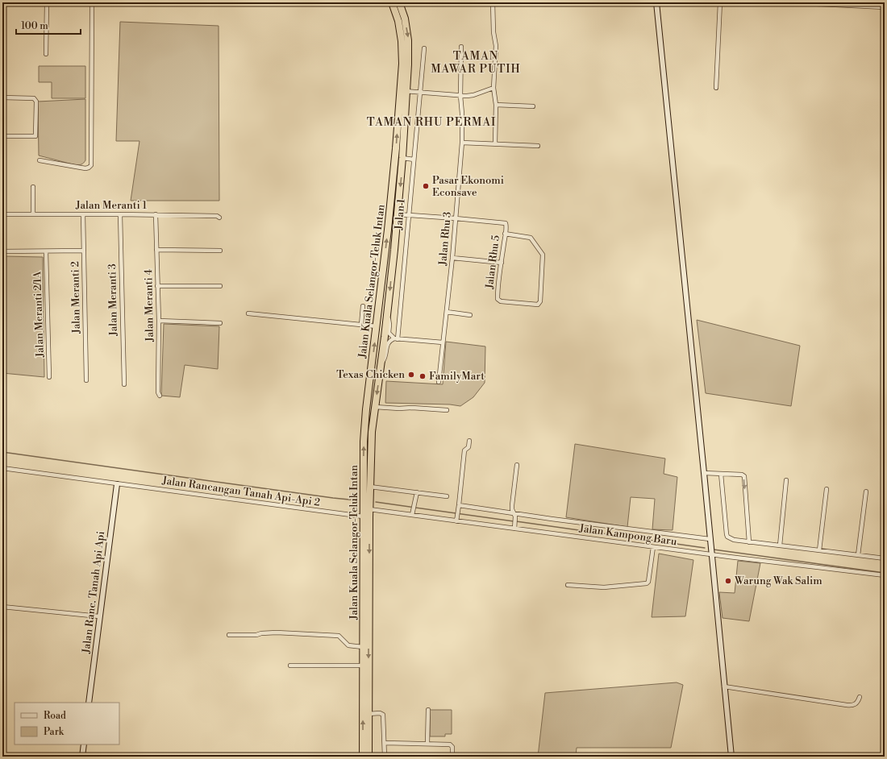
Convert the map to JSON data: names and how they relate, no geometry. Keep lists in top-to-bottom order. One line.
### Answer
{"streets":{"highway":["Jalan Kuala Selangor-Teluk Intan"],"street":["Jalan Meranti 1","Jalan 1","Jalan Rhu 3","Jalan Rhu 5","Jalan Meranti 2","Jalan Meranti 3","Jalan Meranti 4","Jalan Meranti 2/1A","Jalan Rancangan Tanah Api-Api 2","Jalan Kampong Baru","Jalan Ranc. Tanah Api Api"]},"crossings":[["Jalan Meranti 1","Jalan Meranti 2"],["Jalan Meranti 1","Jalan Meranti 3"],["Jalan Meranti 1","Jalan Meranti 4"],["Jalan Rhu 3","Jalan Rhu 5"],["Jalan Kuala Selangor-Teluk Intan","Jalan Rancangan Tanah Api-Api 2"],["Jalan Kuala Selangor-Teluk Intan","Jalan Kampong Baru"],["Jalan Rancangan Tanah Api-Api 2","Jalan Ranc. Tanah Api Api"]],"districts":["TAMAN MAWAR PUTIH","TAMAN RHU PERMAI"],"places":["Pasar Ekonomi Econsave","Texas Chicken","FamilyMart","Warung Wak Salim"],"legend":["Road","Park"],"scale_bar":"100 m"}
